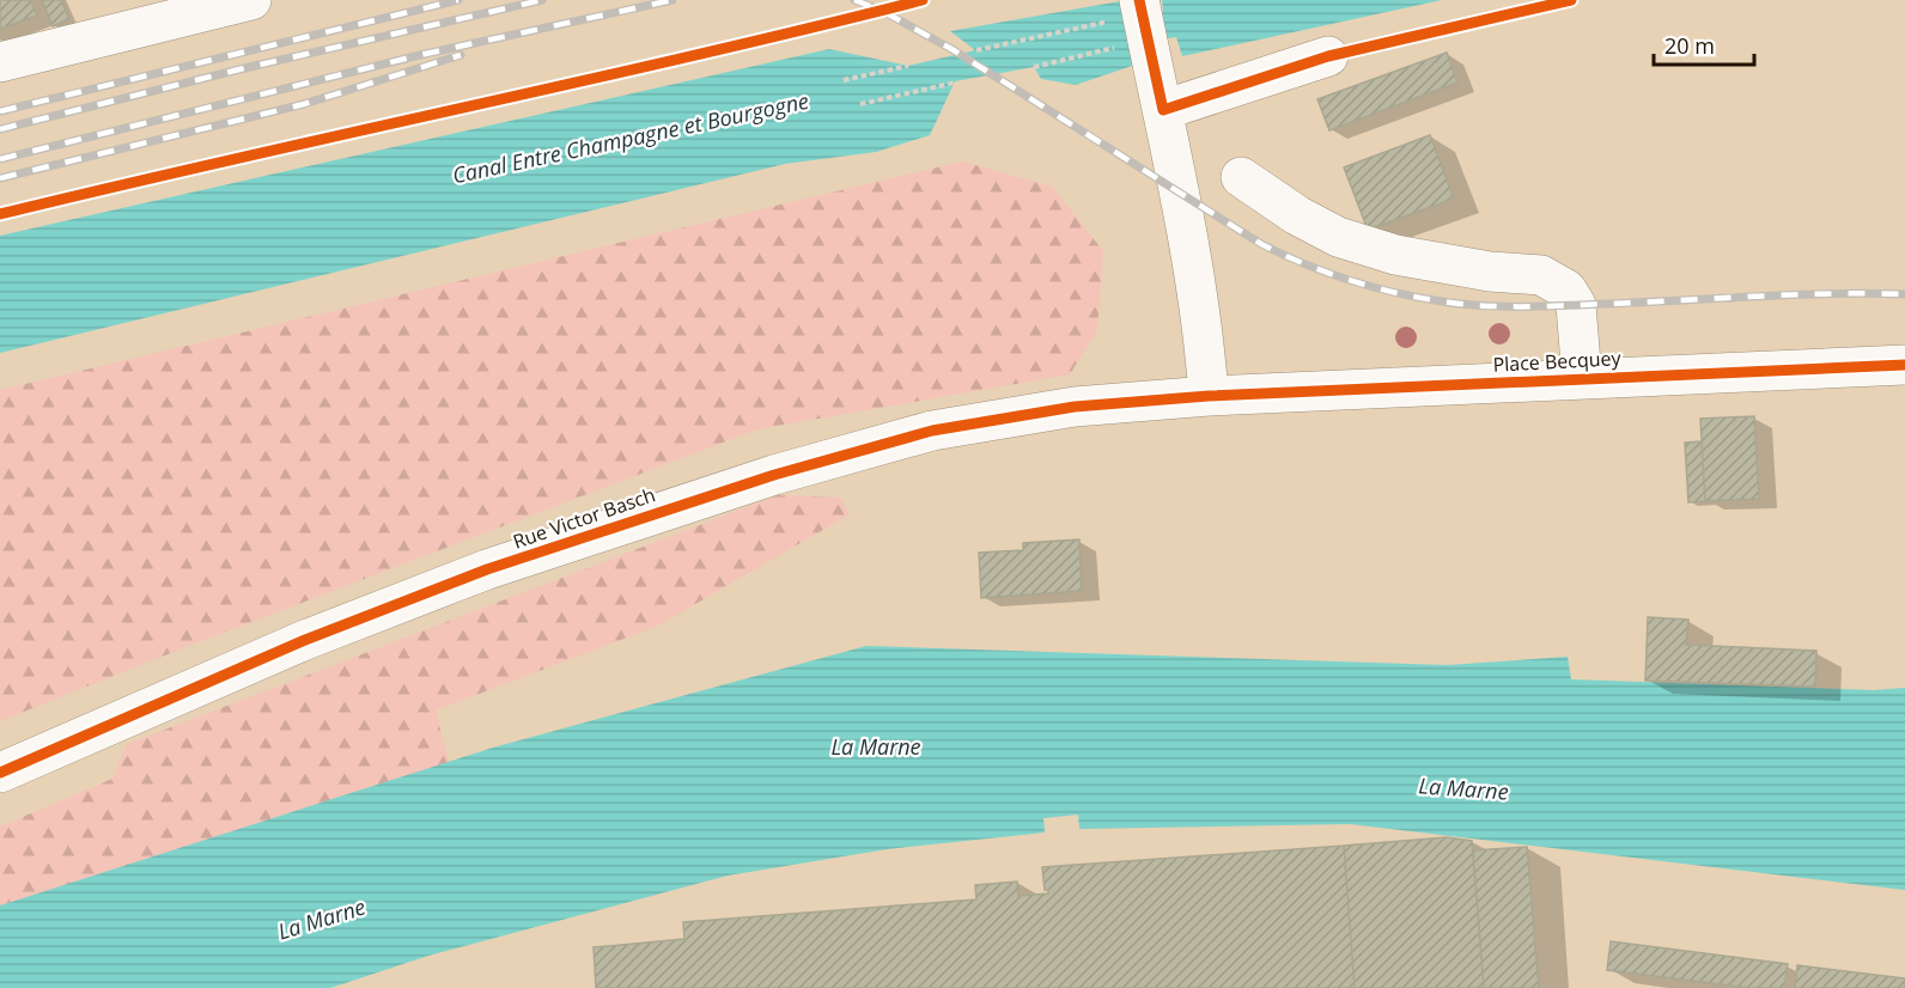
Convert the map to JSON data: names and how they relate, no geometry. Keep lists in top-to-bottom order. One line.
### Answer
{"streets":{"street":["Place Becquey","Rue Victor Basch"]},"crossings":[["Place Becquey","Rue Victor Basch"]],"water":["Canal Entre Champagne et Bourgogne","La Marne"],"scale_bar":"20 m"}
